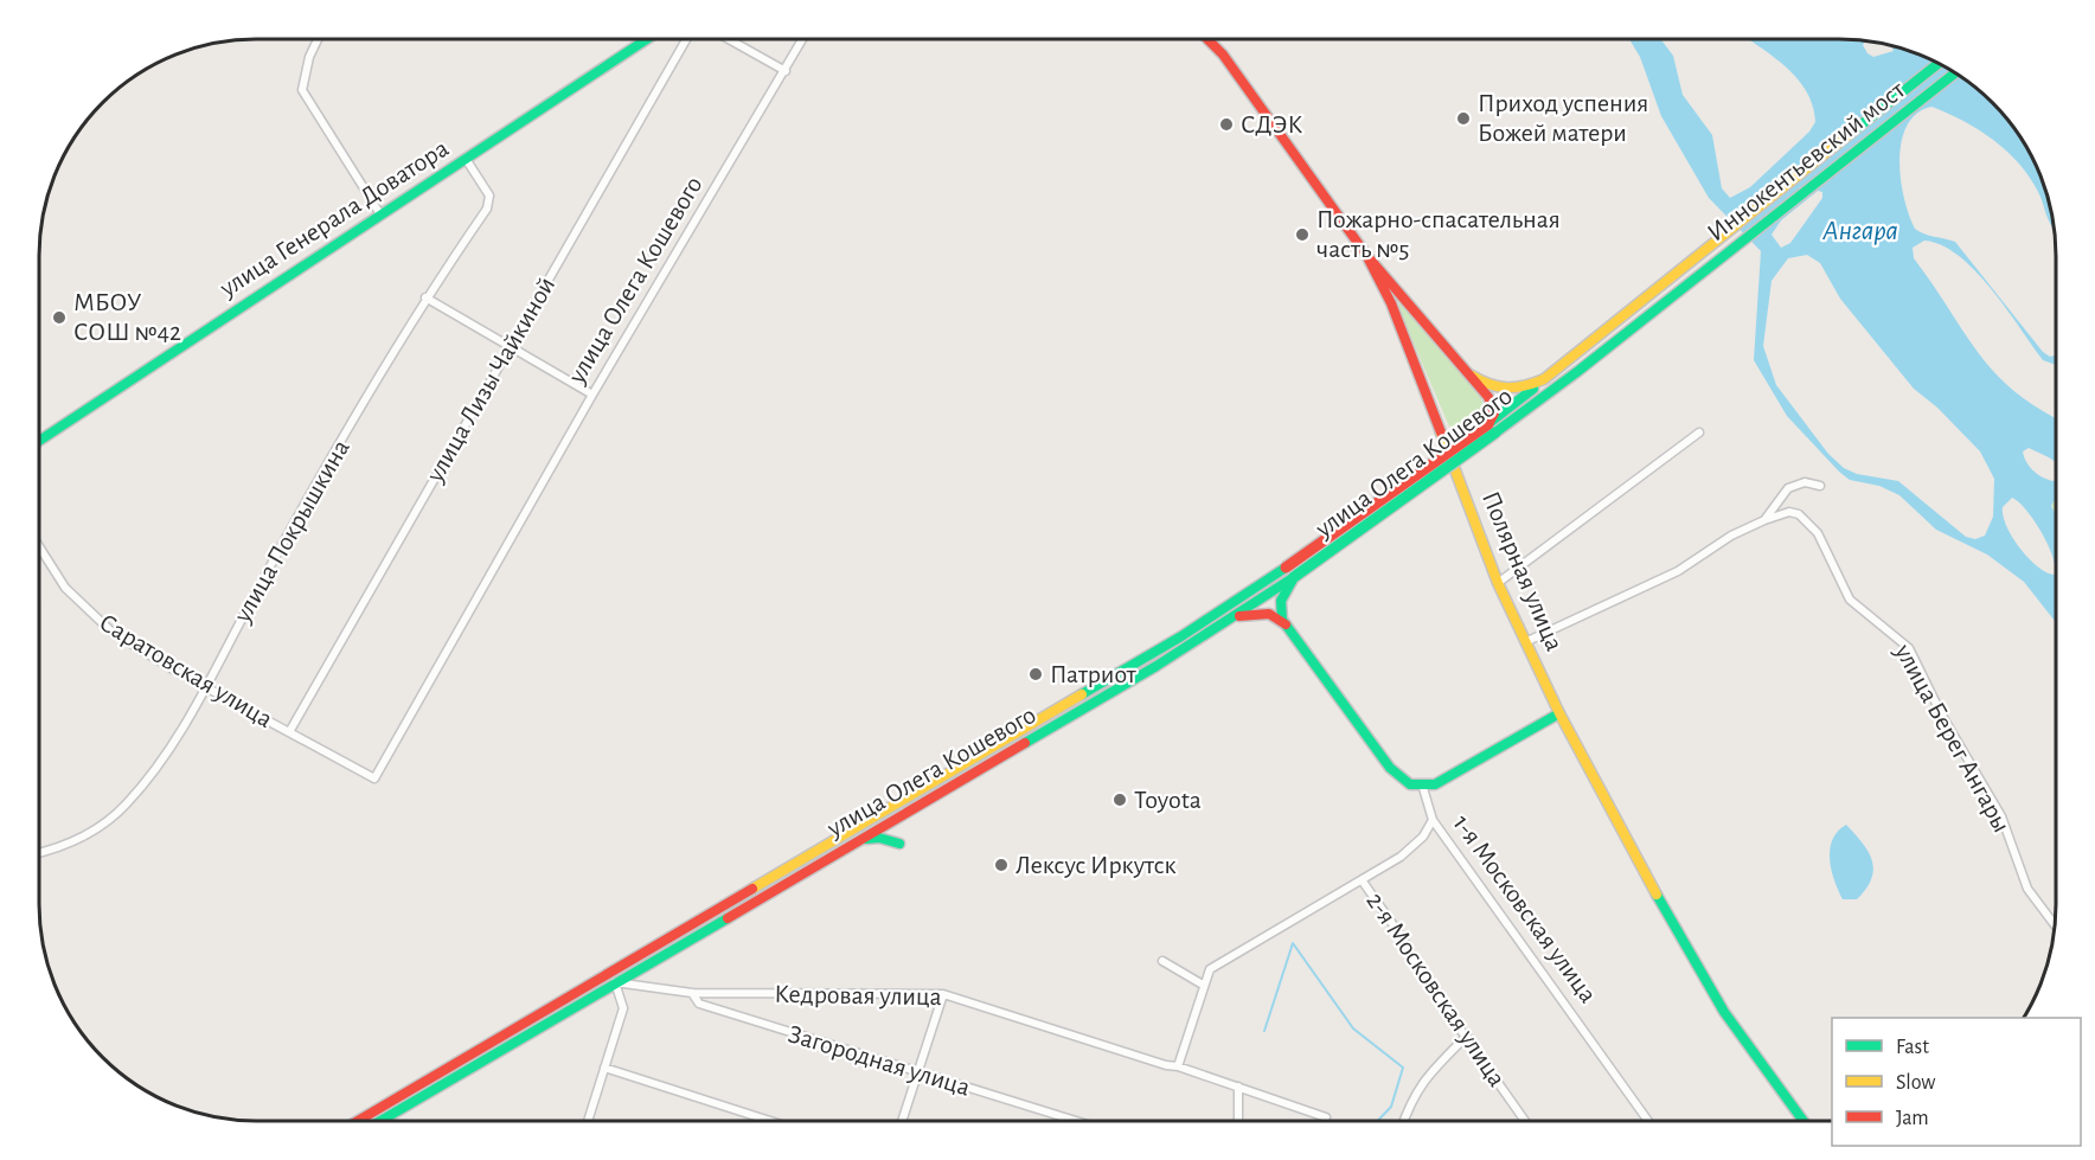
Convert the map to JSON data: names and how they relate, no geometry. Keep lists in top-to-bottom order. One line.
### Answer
{"streets":{"main road":["Иннокентьевский мост","улица Генерала Доватора","улица Олега Кошевого","Полярная улица"],"street":["улица Лизы Чайкиной","улица Покрышкина","Саратовская улица","улица Берег Ангары","1-я Московская улица","2-я Московская улица","Кедровая улица","Загородная улица"]},"crossings":[["Иннокентьевский мост","улица Олега Кошевого"],["улица Генерала Доватора","улица Покрышкина"],["улица Олега Кошевого","Саратовская улица"],["улица Олега Кошевого","Кедровая улица"],["улица Лизы Чайкиной","Саратовская улица"],["улица Покрышкина","Саратовская улица"],["Кедровая улица","Загородная улица"]],"water":["Ангара"],"places":["Приход успения Божей матери","СДЭК","Пожарно-спасательная часть №5","МБОУ СОШ №42","Патриот","Toyota","Лексус Иркутск"],"legend":["Fast","Slow","Jam"]}
